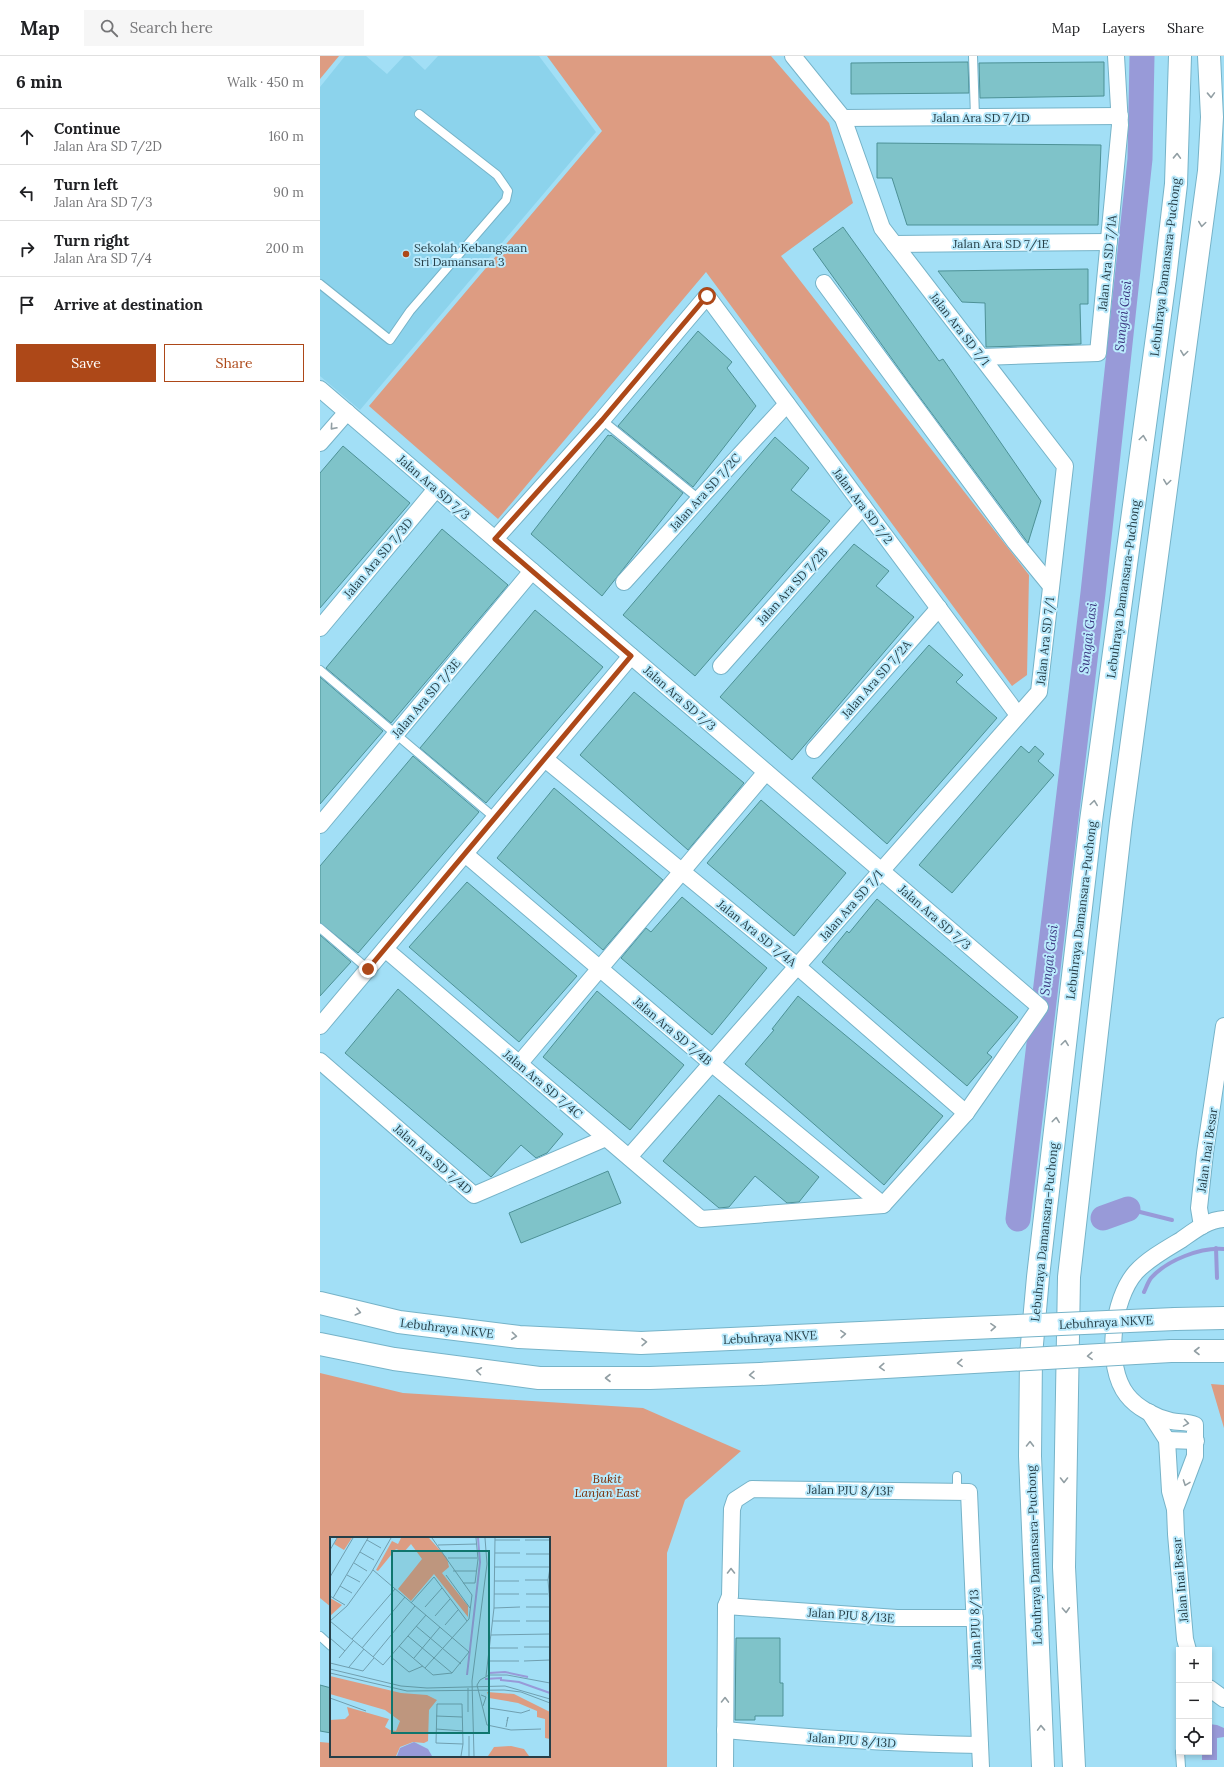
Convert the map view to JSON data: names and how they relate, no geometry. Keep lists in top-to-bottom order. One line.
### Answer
{"streets":{"highway":["Lebuhraya Damansara–Puchong","Lebuhraya NKVE"],"street":["Jalan Ara SD 7/1D","Jalan Ara SD 7/1E","Jalan Ara SD 7/1A","Jalan Ara SD 7/1","Jalan Ara SD 7/3","Jalan Ara SD 7/2C","Jalan Ara SD 7/2","Jalan Ara SD 7/3D","Jalan Ara SD 7/2B","Jalan Ara SD 7/2A","Jalan Ara SD 7/3E","Jalan Ara SD 7/4A","Jalan Ara SD 7/4B","Jalan Ara SD 7/4C","Jalan Inai Besar","Jalan Ara SD 7/4D","Jalan PJU 8/13F","Jalan PJU 8/13E","Jalan PJU 8/13","Jalan PJU 8/13D"]},"crossings":[["Jalan Ara SD 7/1D","Jalan Ara SD 7/1A"],["Jalan Ara SD 7/1D","Jalan Ara SD 7/1"],["Jalan Ara SD 7/1E","Jalan Ara SD 7/1A"],["Jalan Ara SD 7/1E","Jalan Ara SD 7/1"],["Jalan Ara SD 7/1A","Jalan Ara SD 7/1"],["Jalan Ara SD 7/1","Jalan Ara SD 7/3"],["Jalan Ara SD 7/1","Jalan Ara SD 7/2"],["Jalan Ara SD 7/1","Jalan Ara SD 7/4A"],["Jalan Ara SD 7/1","Jalan Ara SD 7/4B"],["Jalan Ara SD 7/1","Jalan Ara SD 7/4C"],["Jalan Ara SD 7/3","Jalan Ara SD 7/3D"],["Jalan Ara SD 7/3","Jalan Ara SD 7/3E"],["Jalan Ara SD 7/3","Jalan Ara SD 7/4A"],["Jalan Ara SD 7/2C","Jalan Ara SD 7/2"],["Jalan Ara SD 7/2","Jalan Ara SD 7/2B"],["Jalan Ara SD 7/2","Jalan Ara SD 7/2A"],["Jalan Ara SD 7/4B","Jalan Ara SD 7/4C"],["Jalan Ara SD 7/4C","Jalan Ara SD 7/4D"],["Jalan PJU 8/13F","Jalan PJU 8/13E"],["Jalan PJU 8/13F","Jalan PJU 8/13"],["Jalan PJU 8/13E","Jalan PJU 8/13"],["Jalan PJU 8/13","Jalan PJU 8/13D"]],"water":["Sungai Gasi"],"parks":["Bukit Lanjan East"],"places":["Sekolah Kebangsaan Sri Damansara 3"],"page":{"header":"Map","search":"Search here","nav":["Map","Layers","Share"],"heading":["6 min","Walk · 450 m"],"list":[["Continue","Jalan Ara SD 7/2D","160 m"],["Turn left","Jalan Ara SD 7/3","90 m"],["Turn right","Jalan Ara SD 7/4","200 m"],"Arrive at destination"],"buttons":["Save","Share"],"map_buttons":["+","−"]}}
